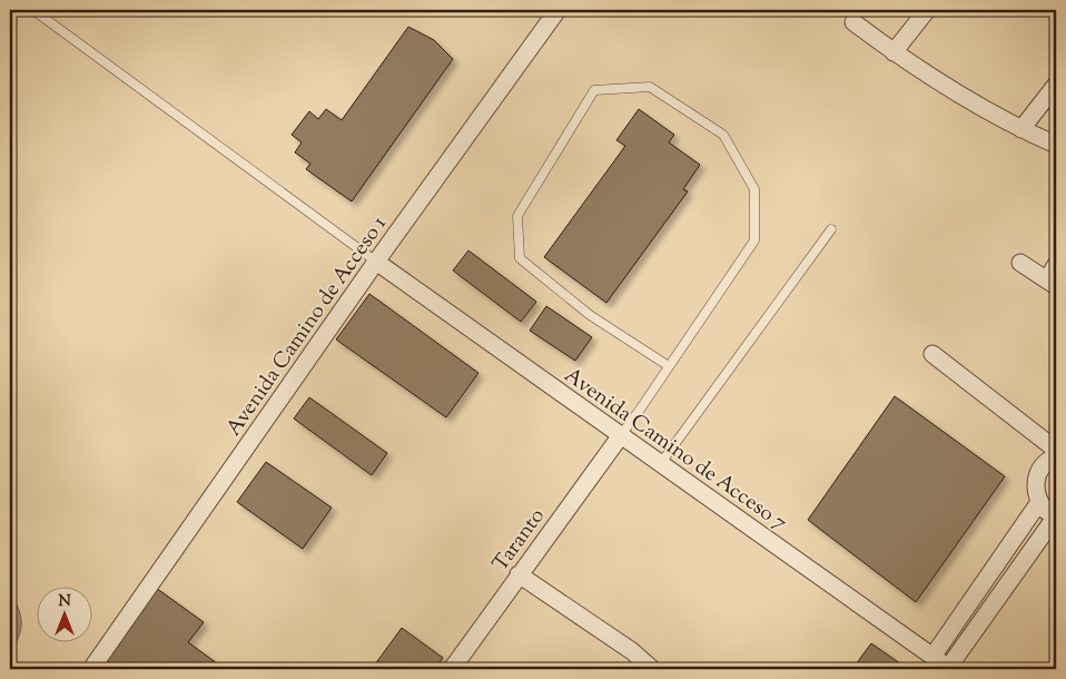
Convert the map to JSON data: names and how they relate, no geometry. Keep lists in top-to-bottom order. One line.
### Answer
{"streets":{"street":["Avenida Camino de Acceso 1","Avenida Camino de Acceso 7","Taranto"]},"crossings":[["Avenida Camino de Acceso 1","Avenida Camino de Acceso 7"],["Avenida Camino de Acceso 7","Taranto"]],"north":"top"}
